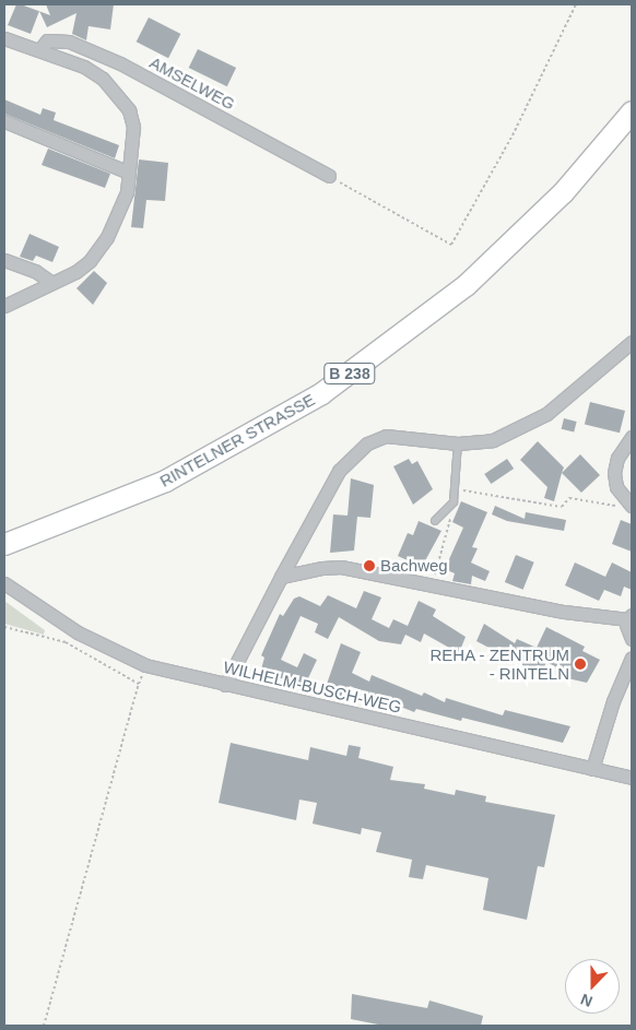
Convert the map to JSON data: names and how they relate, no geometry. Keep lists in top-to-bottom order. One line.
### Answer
{"streets":{"main road":["B 238","RINTELNER STRASSE"],"street":["AMSELWEG","WILHELM-BUSCH-WEG"]},"places":["Bachweg","REHA - ZENTRUM - RINTELN"],"north":"bottom"}
